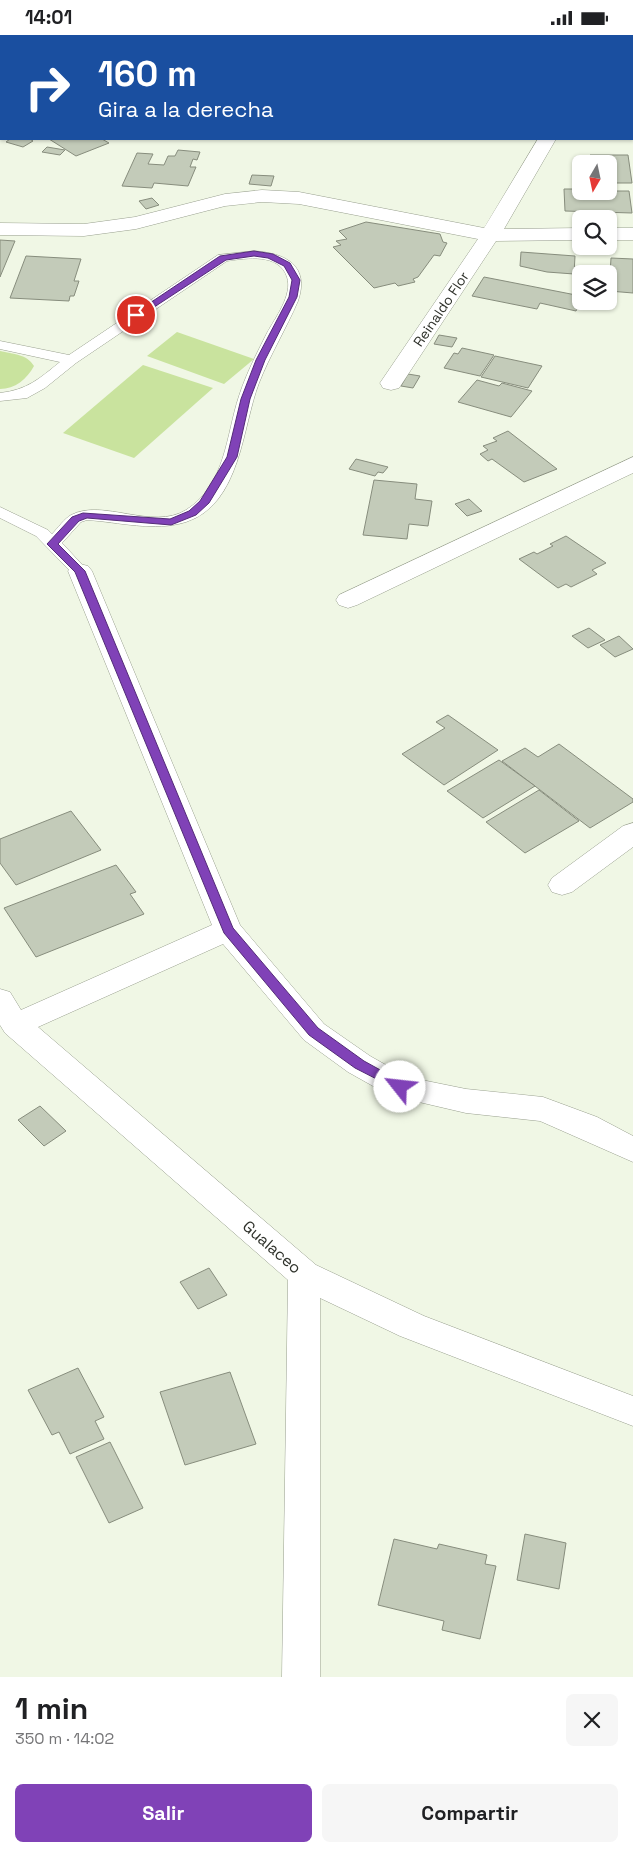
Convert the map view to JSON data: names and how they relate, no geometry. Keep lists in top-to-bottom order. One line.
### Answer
{"streets":{"street":["Reinaldo Flor","Gualaceo"]},"north":"bottom","page":{"status":"14:01","turn":["160 m","Gira a la derecha"],"heading":["1 min","350 m · 14:02"],"buttons":["Salir","Compartir"]}}
